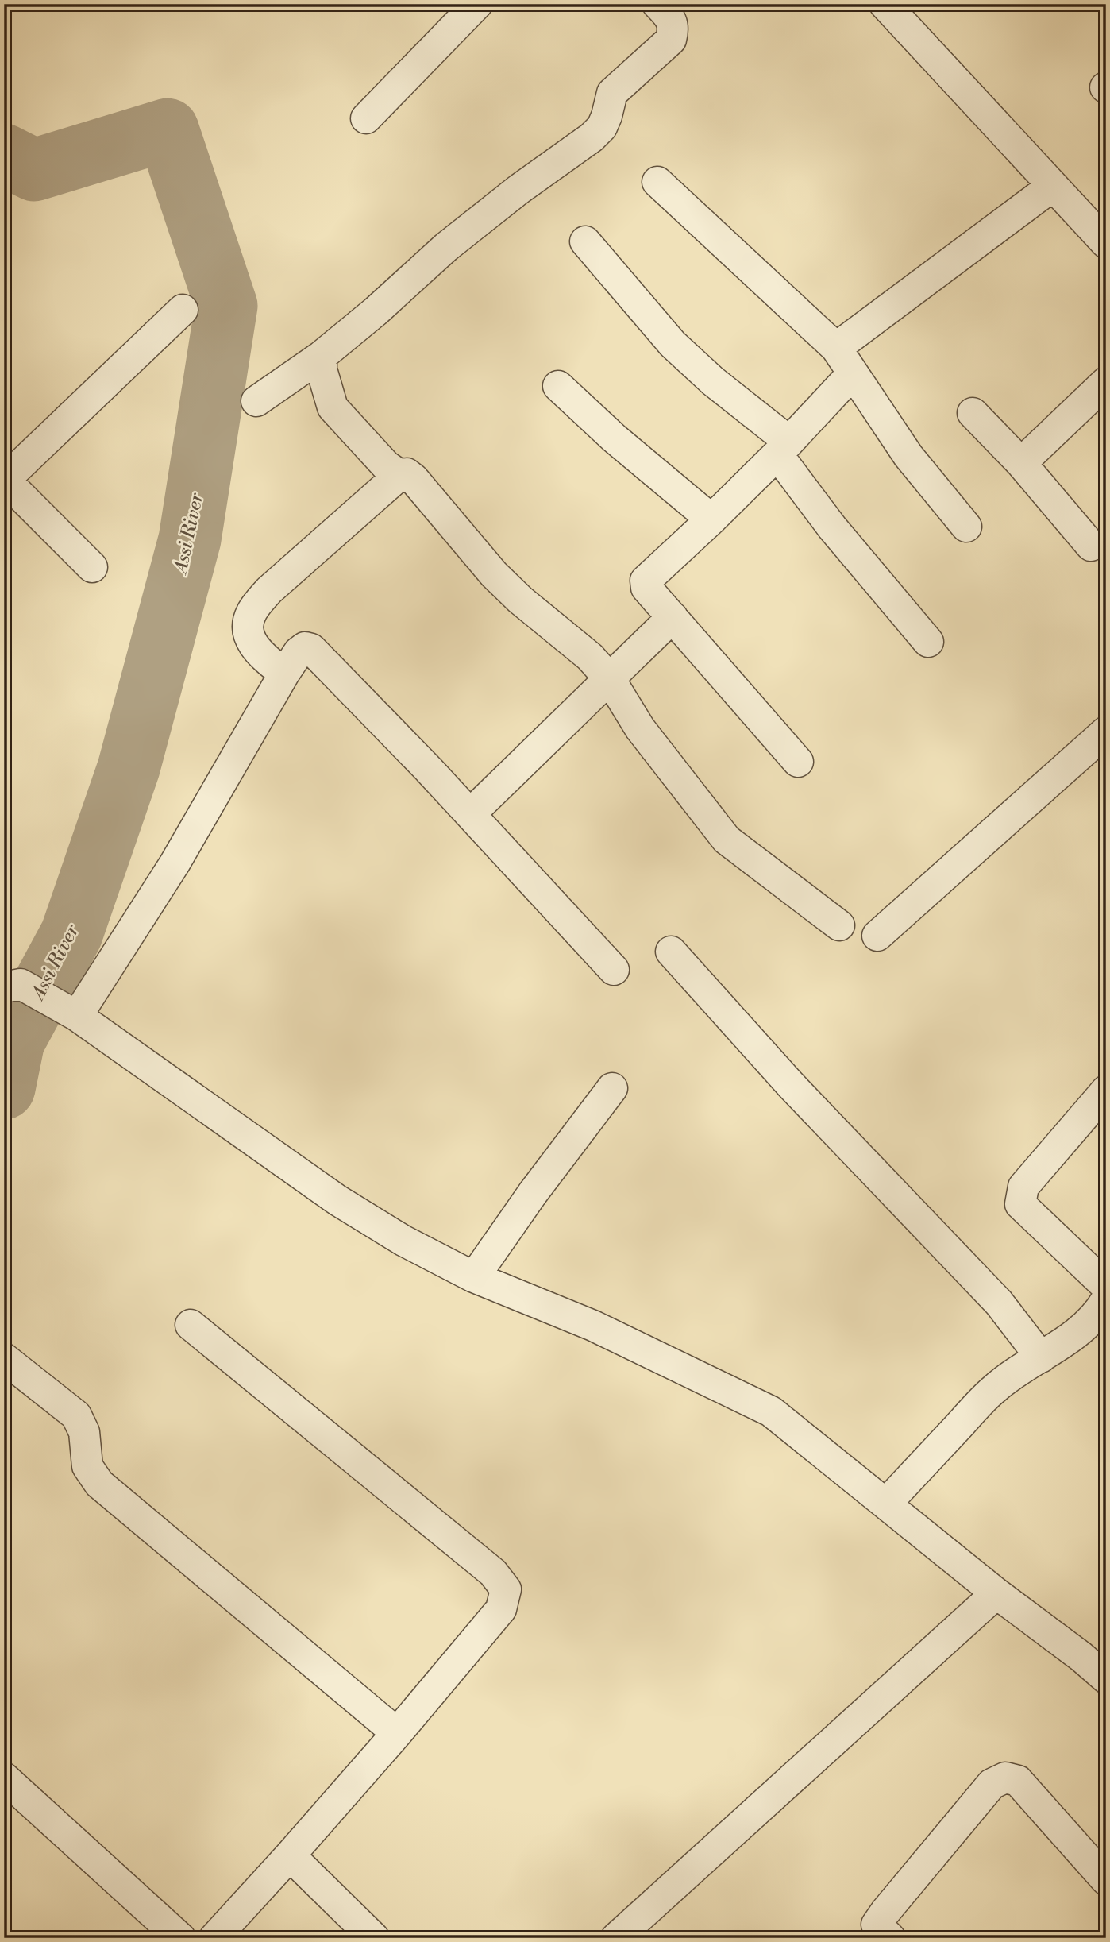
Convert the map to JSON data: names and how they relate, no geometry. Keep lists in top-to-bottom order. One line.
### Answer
{"water":["Assi River"]}
